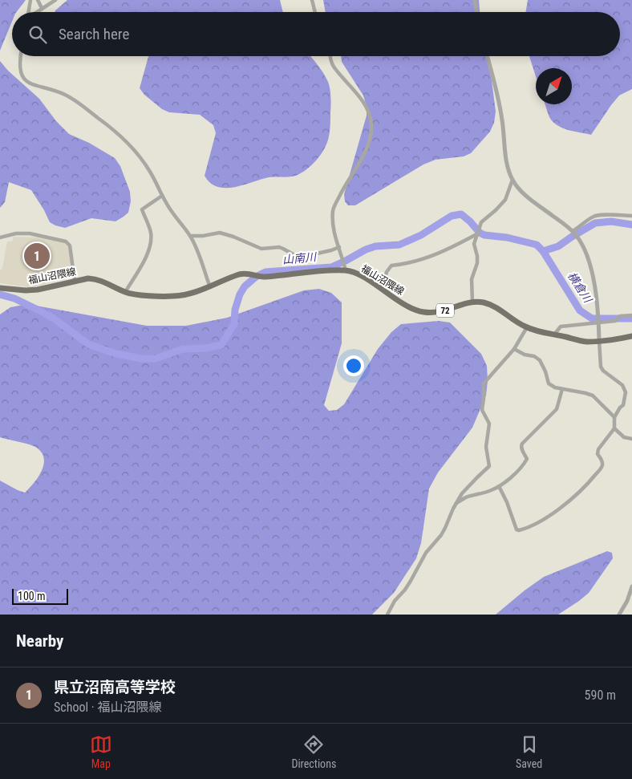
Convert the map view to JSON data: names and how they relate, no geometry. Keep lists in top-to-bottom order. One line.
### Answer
{"streets":{"main road":["福山沼隈線","72"]},"water":["山南川","横倉川"],"scale_bar":"100 m","north":"top right","page":{"search":"Search here","pins":"1","scale":"100 m","heading":"Nearby","list":[{"mark":"1","name":"県立沼南高等学校","note":"School · 福山沼隈線","value":"590 m"}],"nav":["Map","Directions","Saved"]}}
